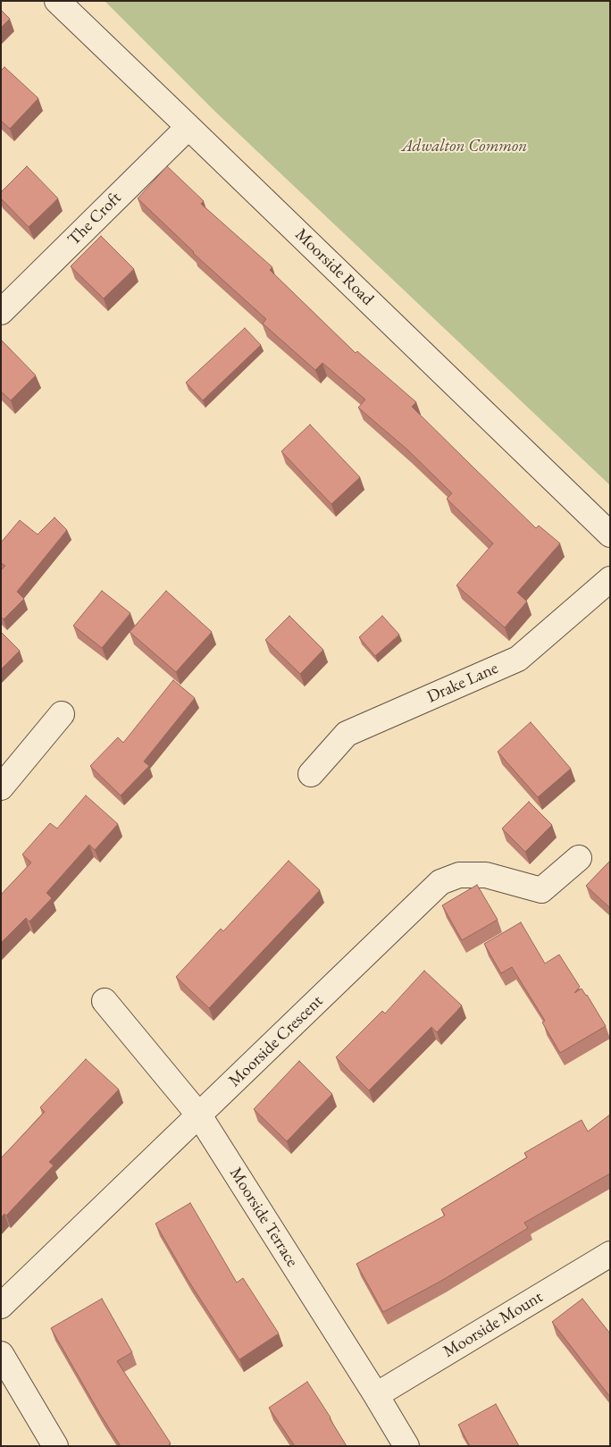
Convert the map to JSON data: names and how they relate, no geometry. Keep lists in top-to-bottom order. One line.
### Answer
{"streets":{"street":["The Croft","Moorside Road","Drake Lane","Moorside Crescent","Moorside Terrace","Moorside Mount"]},"crossings":[["The Croft","Moorside Road"],["Moorside Crescent","Moorside Terrace"],["Moorside Terrace","Moorside Mount"]],"parks":["Adwalton Common"]}
